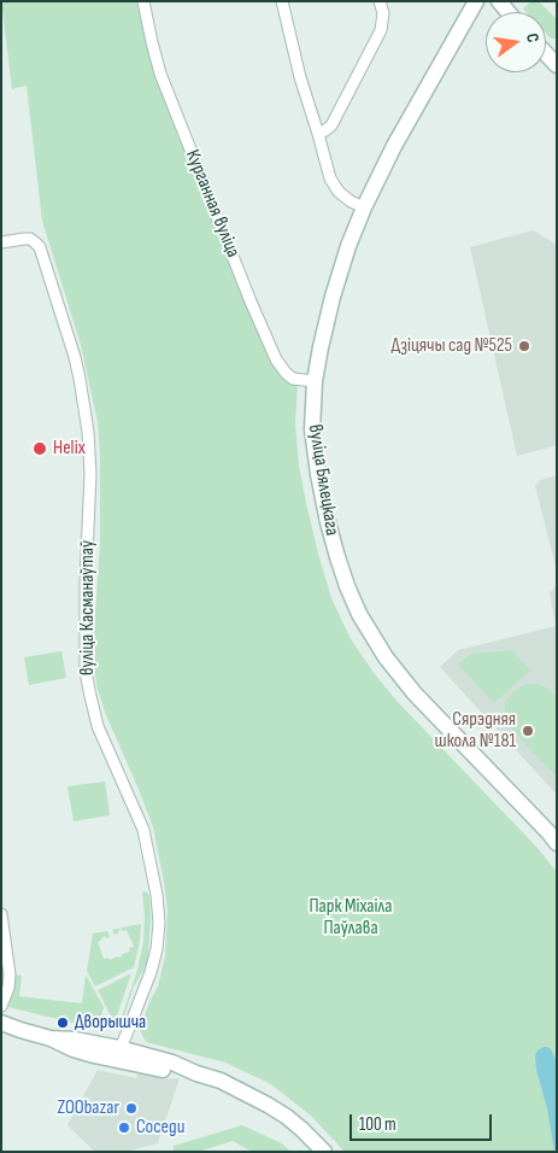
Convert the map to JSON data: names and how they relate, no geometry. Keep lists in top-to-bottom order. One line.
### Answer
{"streets":{"street":["Курганная вуліца","вуліца Бялецкага","вуліца Касманаўтаў"]},"crossings":[["Курганная вуліца","вуліца Бялецкага"]],"parks":["Парк Міхаіла Паўлава"],"places":["Дзіцячы сад №525","Helix","Сярэдняя школа №181","Дворышча","ZOObazar","Соседи"],"scale_bar":"100 m","north":"right"}
